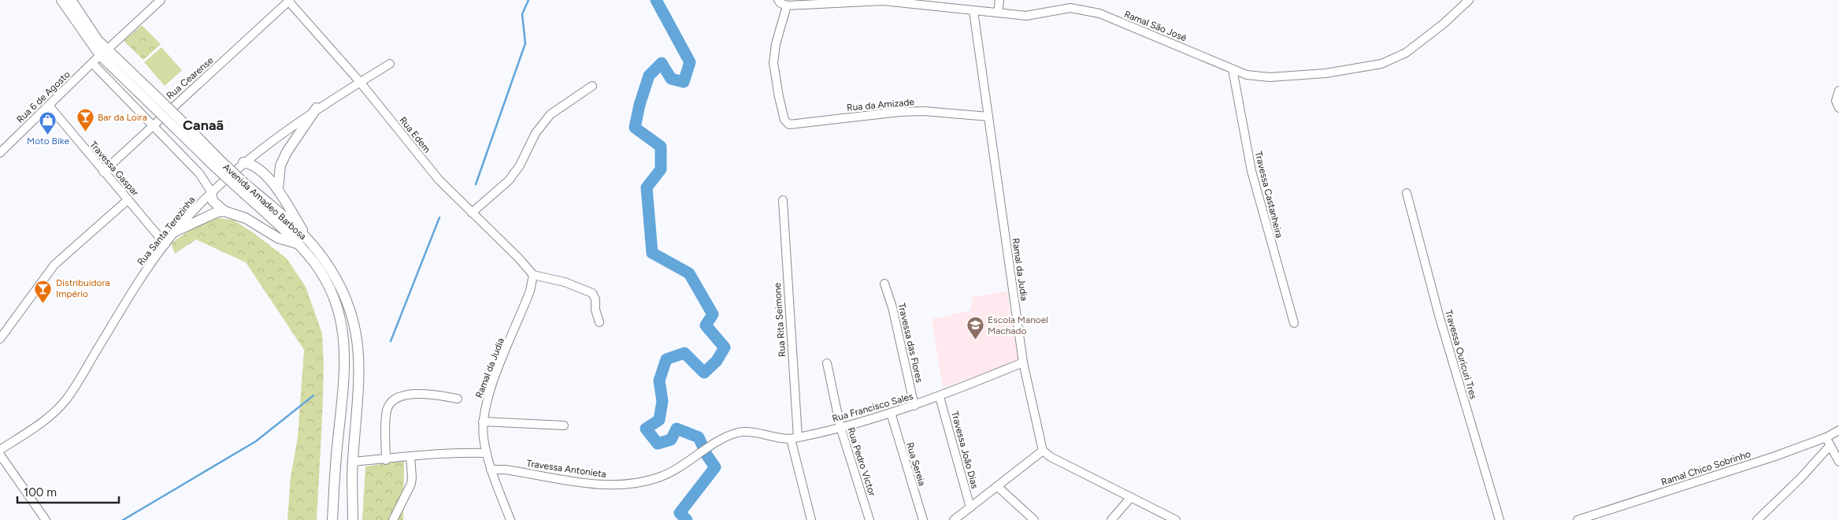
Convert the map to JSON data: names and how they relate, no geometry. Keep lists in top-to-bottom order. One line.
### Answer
{"streets":{"main road":["Avenida Amadeo Barbosa"],"street":["Ramal São José","Rua Cearense","Rua 6 de Agosto","Rua da Amizade","Rua Edem","Travessa Gaspar","Travessa Castanheira","Rua Santa Terezinha","Ramal da Judia","Rua Rita Seimone","Travessa das Flores","Travessa Ouricuri Tres","Rua Francisco Sales","Travessa João Dias","Rua Pedro Victor","Rua Sereia","Ramal Chico Sobrinho","Travessa Antonieta"]},"crossings":[["Ramal São José","Rua da Amizade"],["Ramal São José","Travessa Castanheira"],["Ramal São José","Ramal da Judia"],["Rua Cearense","Rua Edem"],["Rua Cearense","Travessa Gaspar"],["Rua 6 de Agosto","Travessa Gaspar"],["Rua 6 de Agosto","Avenida Amadeo Barbosa"],["Rua da Amizade","Ramal da Judia"],["Rua Edem","Rua Santa Terezinha"],["Rua Edem","Ramal da Judia"],["Travessa Gaspar","Rua Santa Terezinha"],["Ramal da Judia","Rua Francisco Sales"],["Ramal da Judia","Travessa Antonieta"],["Rua Rita Seimone","Rua Francisco Sales"],["Travessa das Flores","Rua Francisco Sales"],["Rua Francisco Sales","Travessa João Dias"],["Rua Francisco Sales","Rua Pedro Victor"],["Rua Francisco Sales","Rua Sereia"],["Rua Francisco Sales","Travessa Antonieta"]],"districts":["Canaã"],"places":{"bar":["Bar da Loira","Distribuidora Império"],"shop":["Moto Bike"],"school or university":["Escola Manoel Machado"]},"scale_bar":"100 m"}
